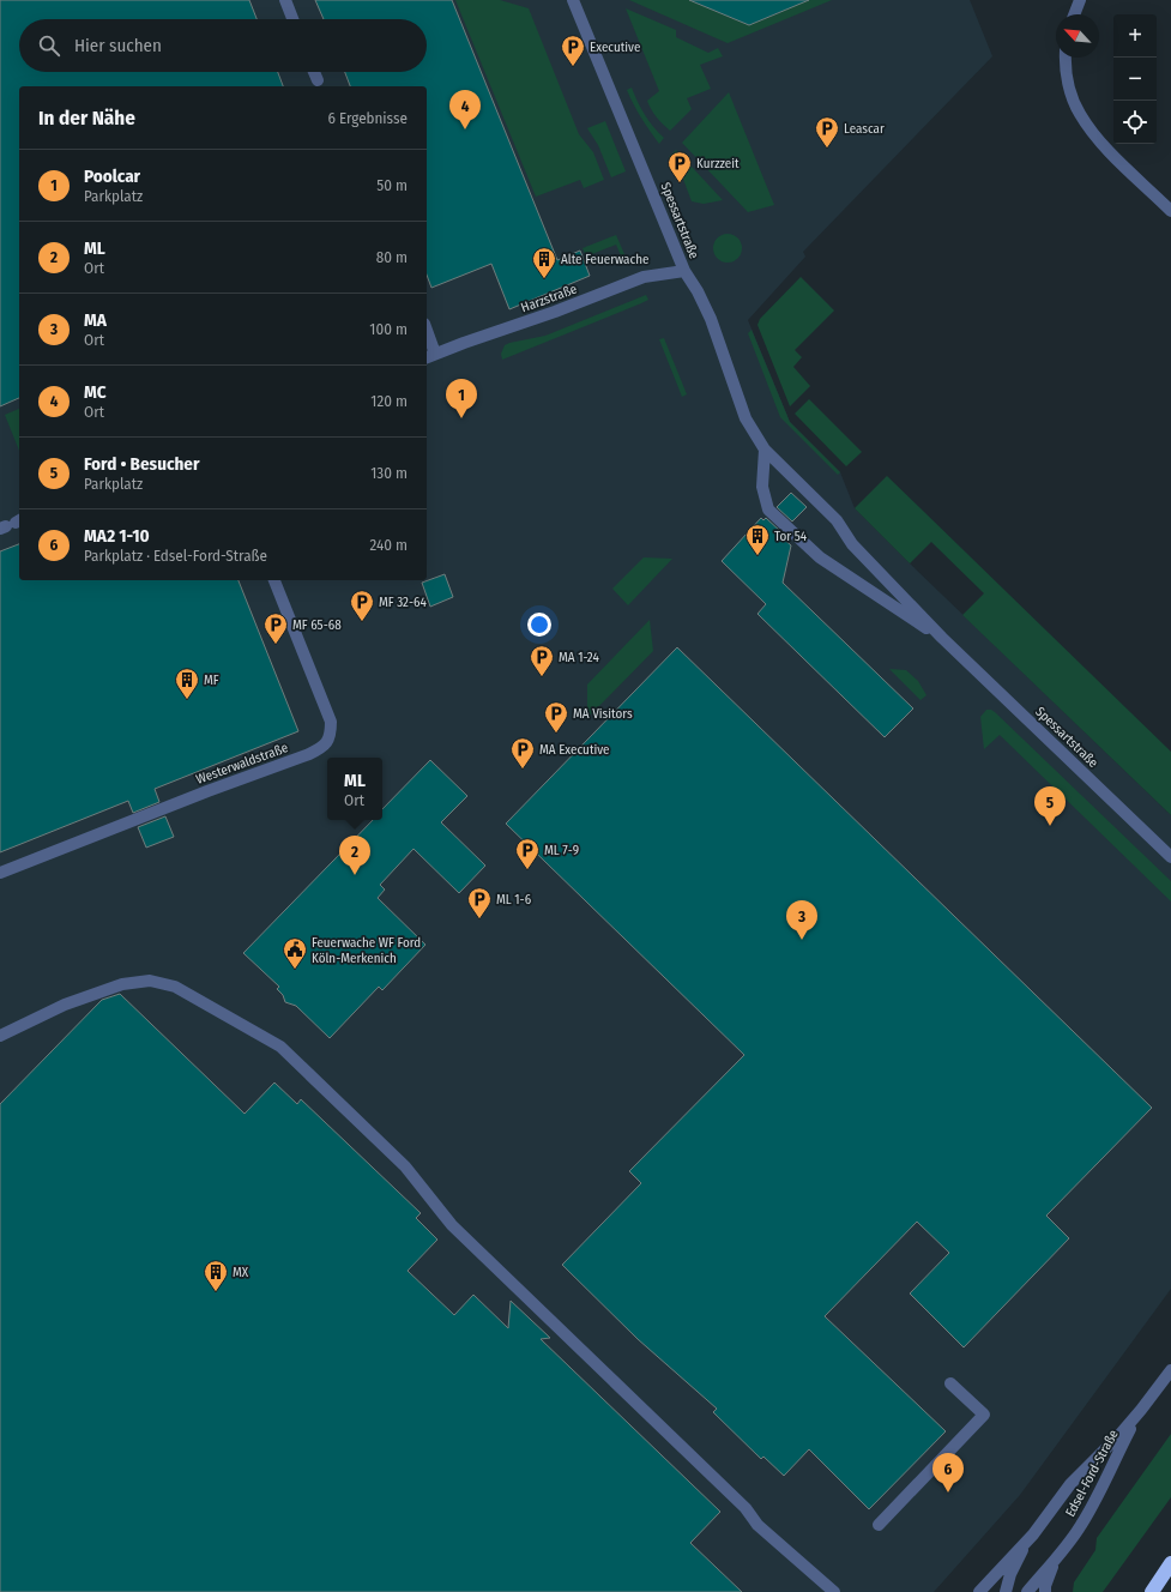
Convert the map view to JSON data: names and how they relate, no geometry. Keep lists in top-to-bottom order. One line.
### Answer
{"streets":{"street":["Spessartstraße","Harzstraße","Westerwaldstraße","Edsel-Ford-Straße"]},"crossings":[["Spessartstraße","Harzstraße"]],"places":{"parking":["Executive","Leascar","Kurzzeit","MF 32-64","MF 65-68","MA 1-24","MA Visitors","MA Executive","ML 7-9","ML 1-6"],"building":["Alte Feuerwache","Tor 54","MF","MX"],"public building":["Feuerwache WF Ford Köln-Merkenich"]},"north":"top left","page":{"map_buttons":["+","−"],"search":"Hier suchen","heading":["In der Nähe","6 Ergebnisse"],"pins":["4","1","5","2","3","6"],"list":[{"mark":"1","name":"Poolcar","note":"Parkplatz","value":"50 m"},{"mark":"2","name":"ML","note":"Ort","value":"80 m"},{"mark":"3","name":"MA","note":"Ort","value":"100 m"},{"mark":"4","name":"MC","note":"Ort","value":"120 m"},{"mark":"5","name":"Ford • Besucher","note":"Parkplatz","value":"130 m"},{"mark":"6","name":"MA2 1-10","note":"Parkplatz · Edsel-Ford-Straße","value":"240 m"}],"popup":["ML","Ort"]}}
